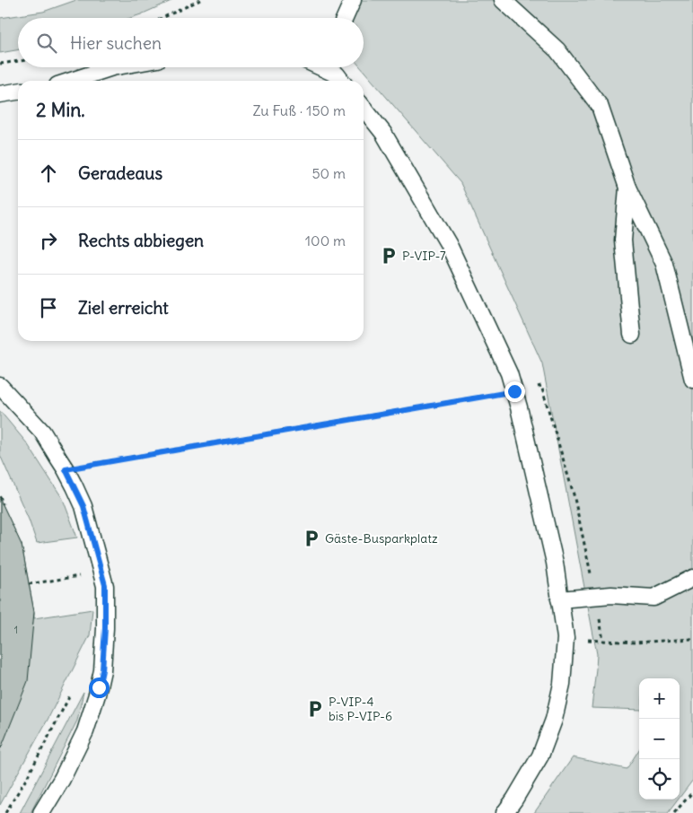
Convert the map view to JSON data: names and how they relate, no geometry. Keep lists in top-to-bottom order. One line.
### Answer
{"places":{"parking":["P-VIP-7","Gäste-Busparkplatz","P-VIP-4 bis P-VIP-6"]},"house_numbers":["1"],"page":{"search":"Hier suchen","heading":["2 Min.","Zu Fuß · 150 m"],"list":[["Geradeaus","50 m"],["Rechts abbiegen","100 m"],"Ziel erreicht"],"map_buttons":["+","−"]}}
